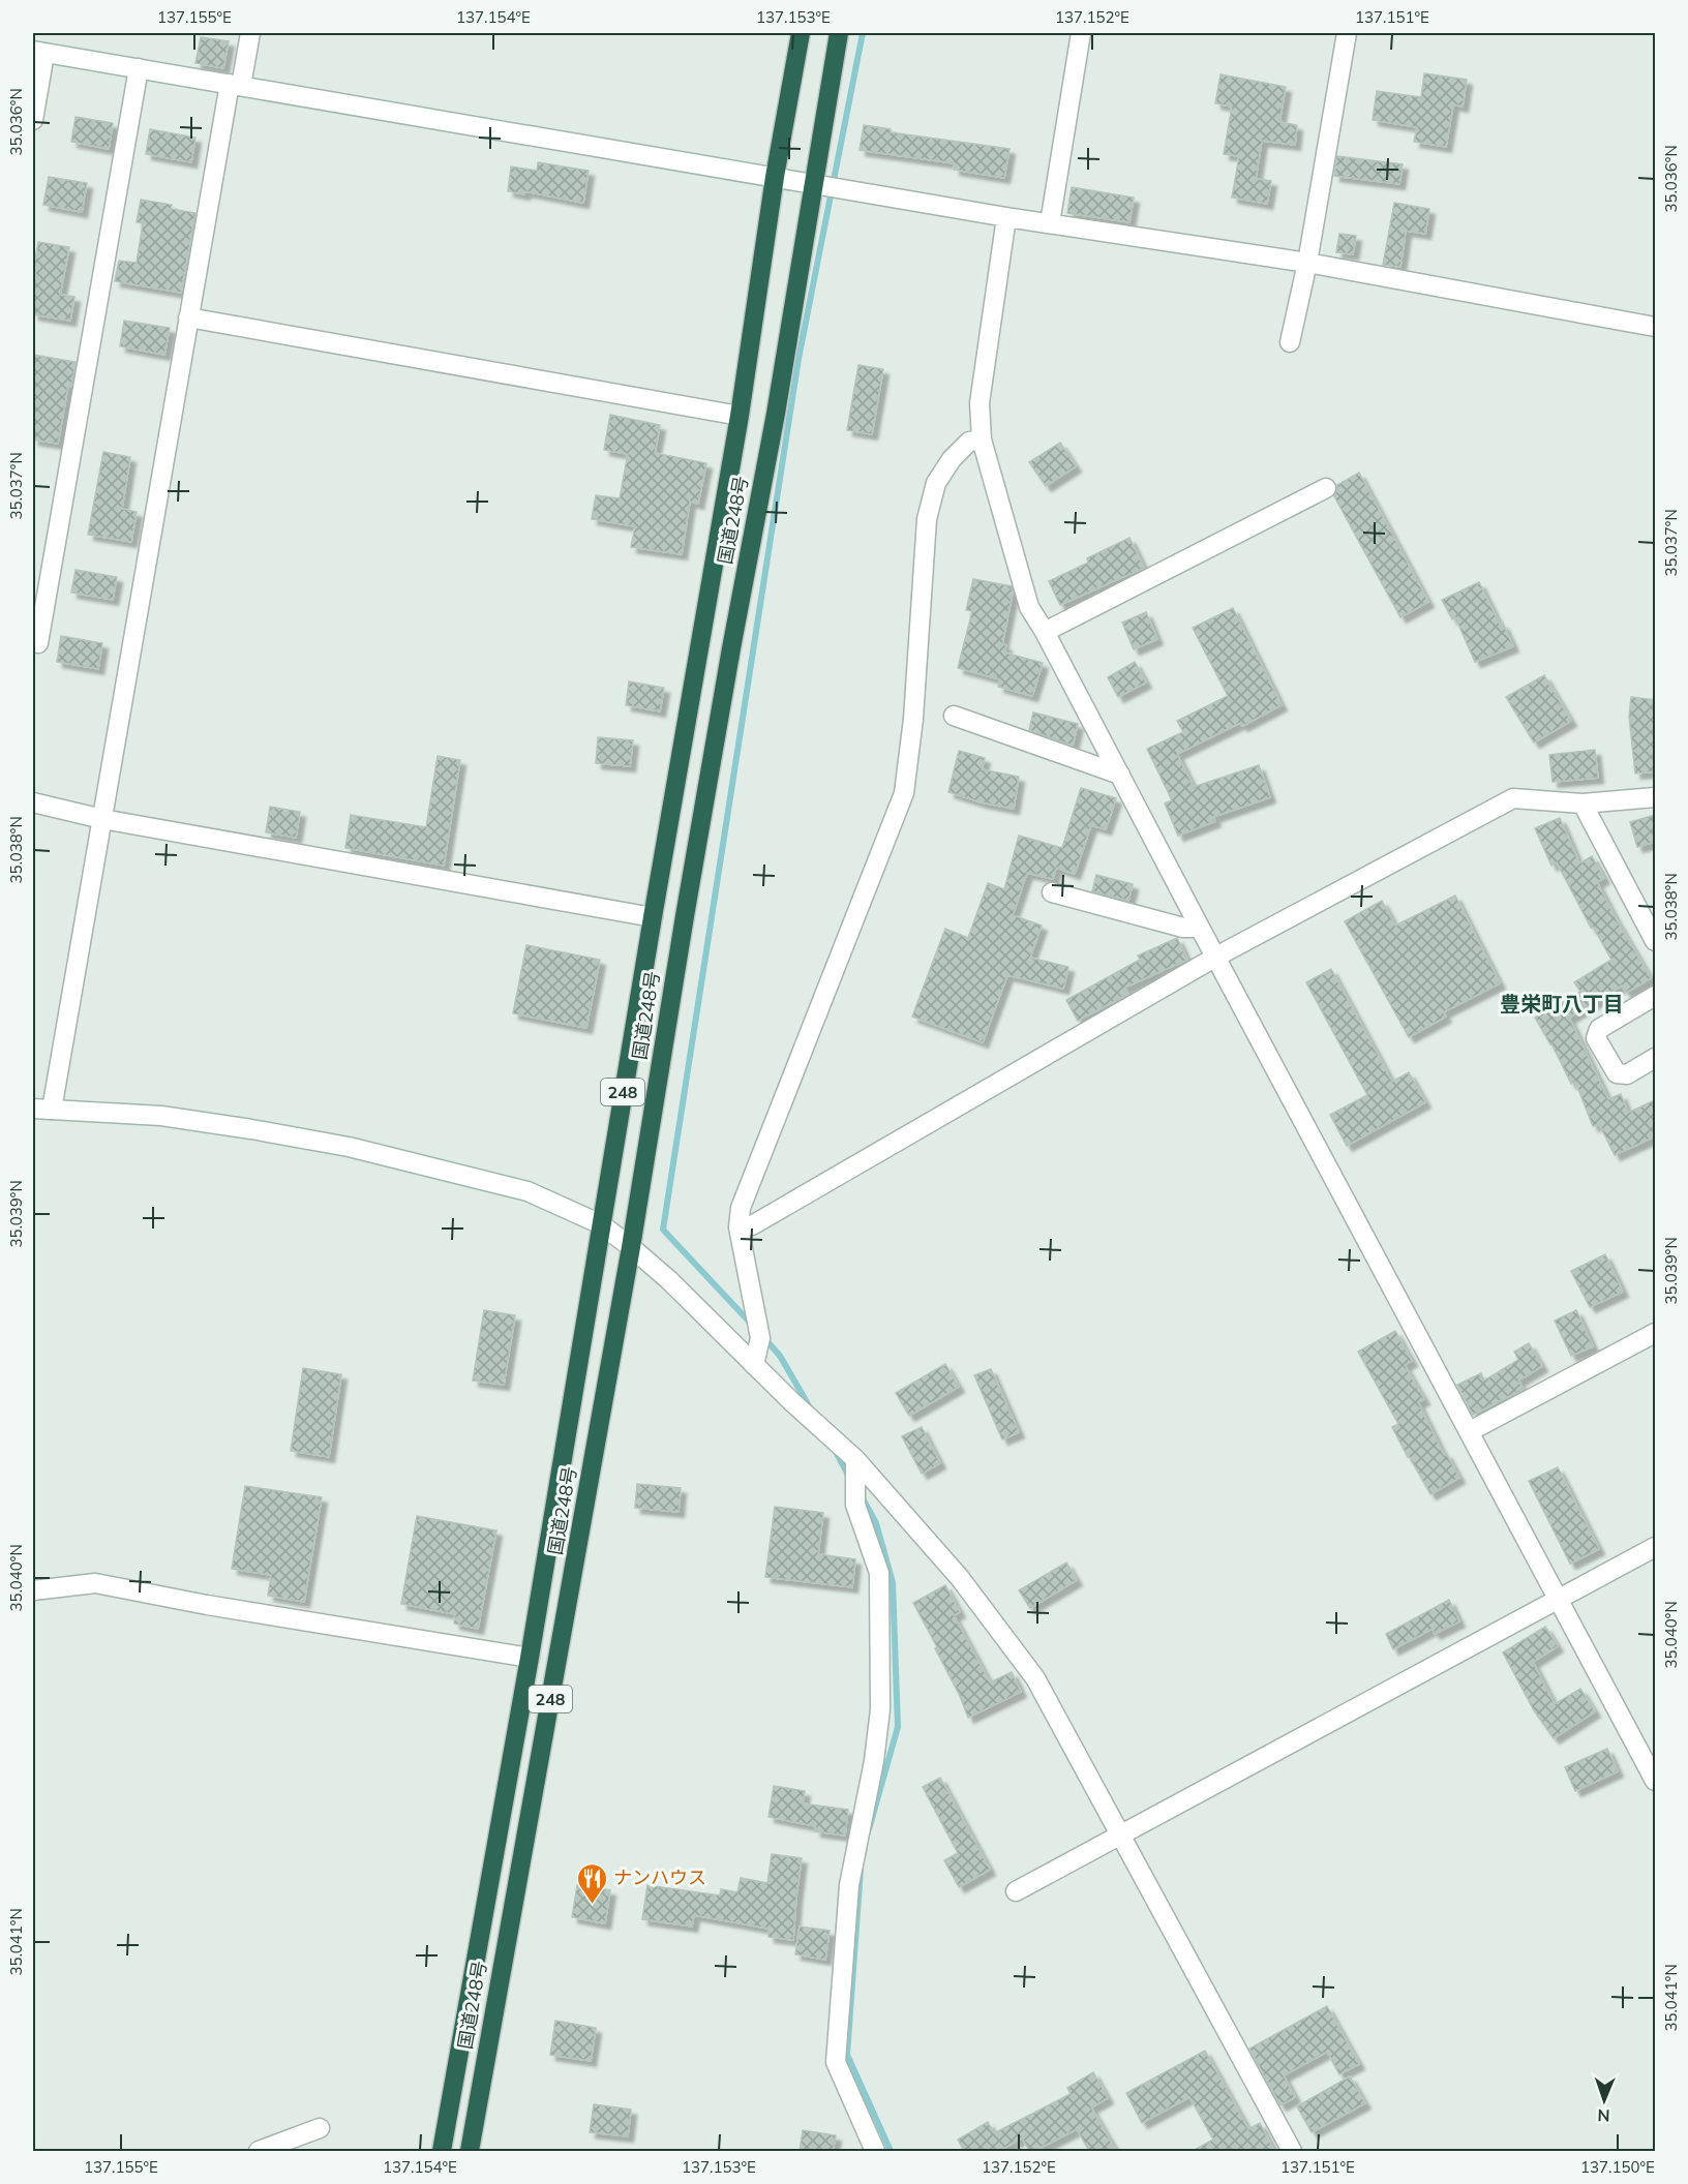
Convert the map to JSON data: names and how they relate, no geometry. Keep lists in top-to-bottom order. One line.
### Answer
{"streets":{"highway":["国道248号","248"]},"districts":["豊栄町八丁目"],"places":{"restaurant":["ナンハウス"]},"north":"bottom","coordinates":["137.155°E","137.154°E","137.153°E","137.152°E","137.151°E","35.036°N","35.037°N","35.038°N","35.039°N","35.040°N","35.041°N","137.150°E"]}
